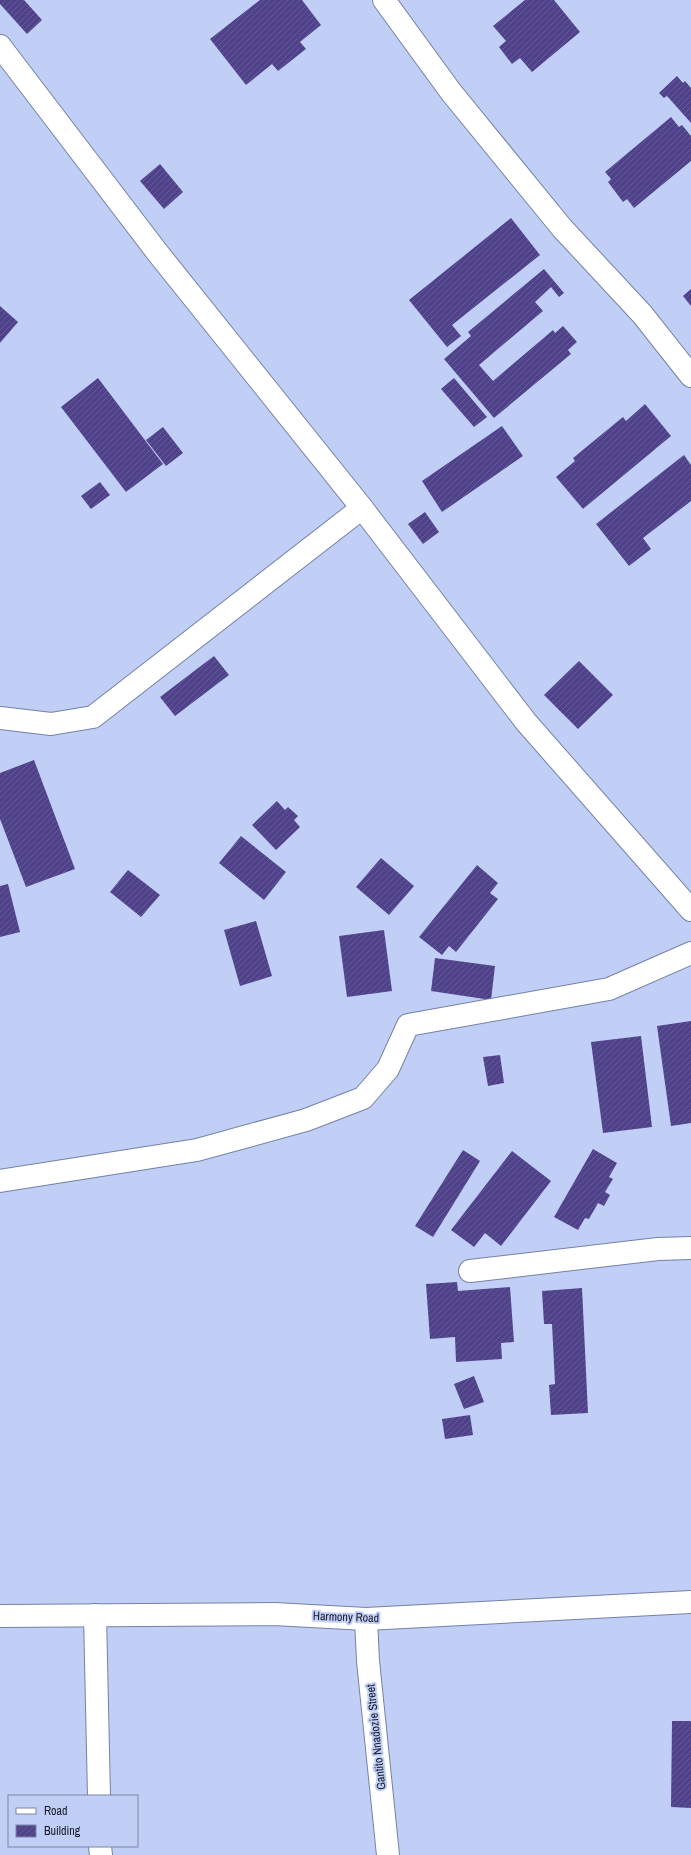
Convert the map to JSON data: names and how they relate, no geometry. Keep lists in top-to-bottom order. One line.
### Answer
{"streets":{"street":["Harmony Road","Gantito Nnadozie Street"]},"crossings":[["Harmony Road","Gantito Nnadozie Street"]],"legend":["Road","Building"]}
